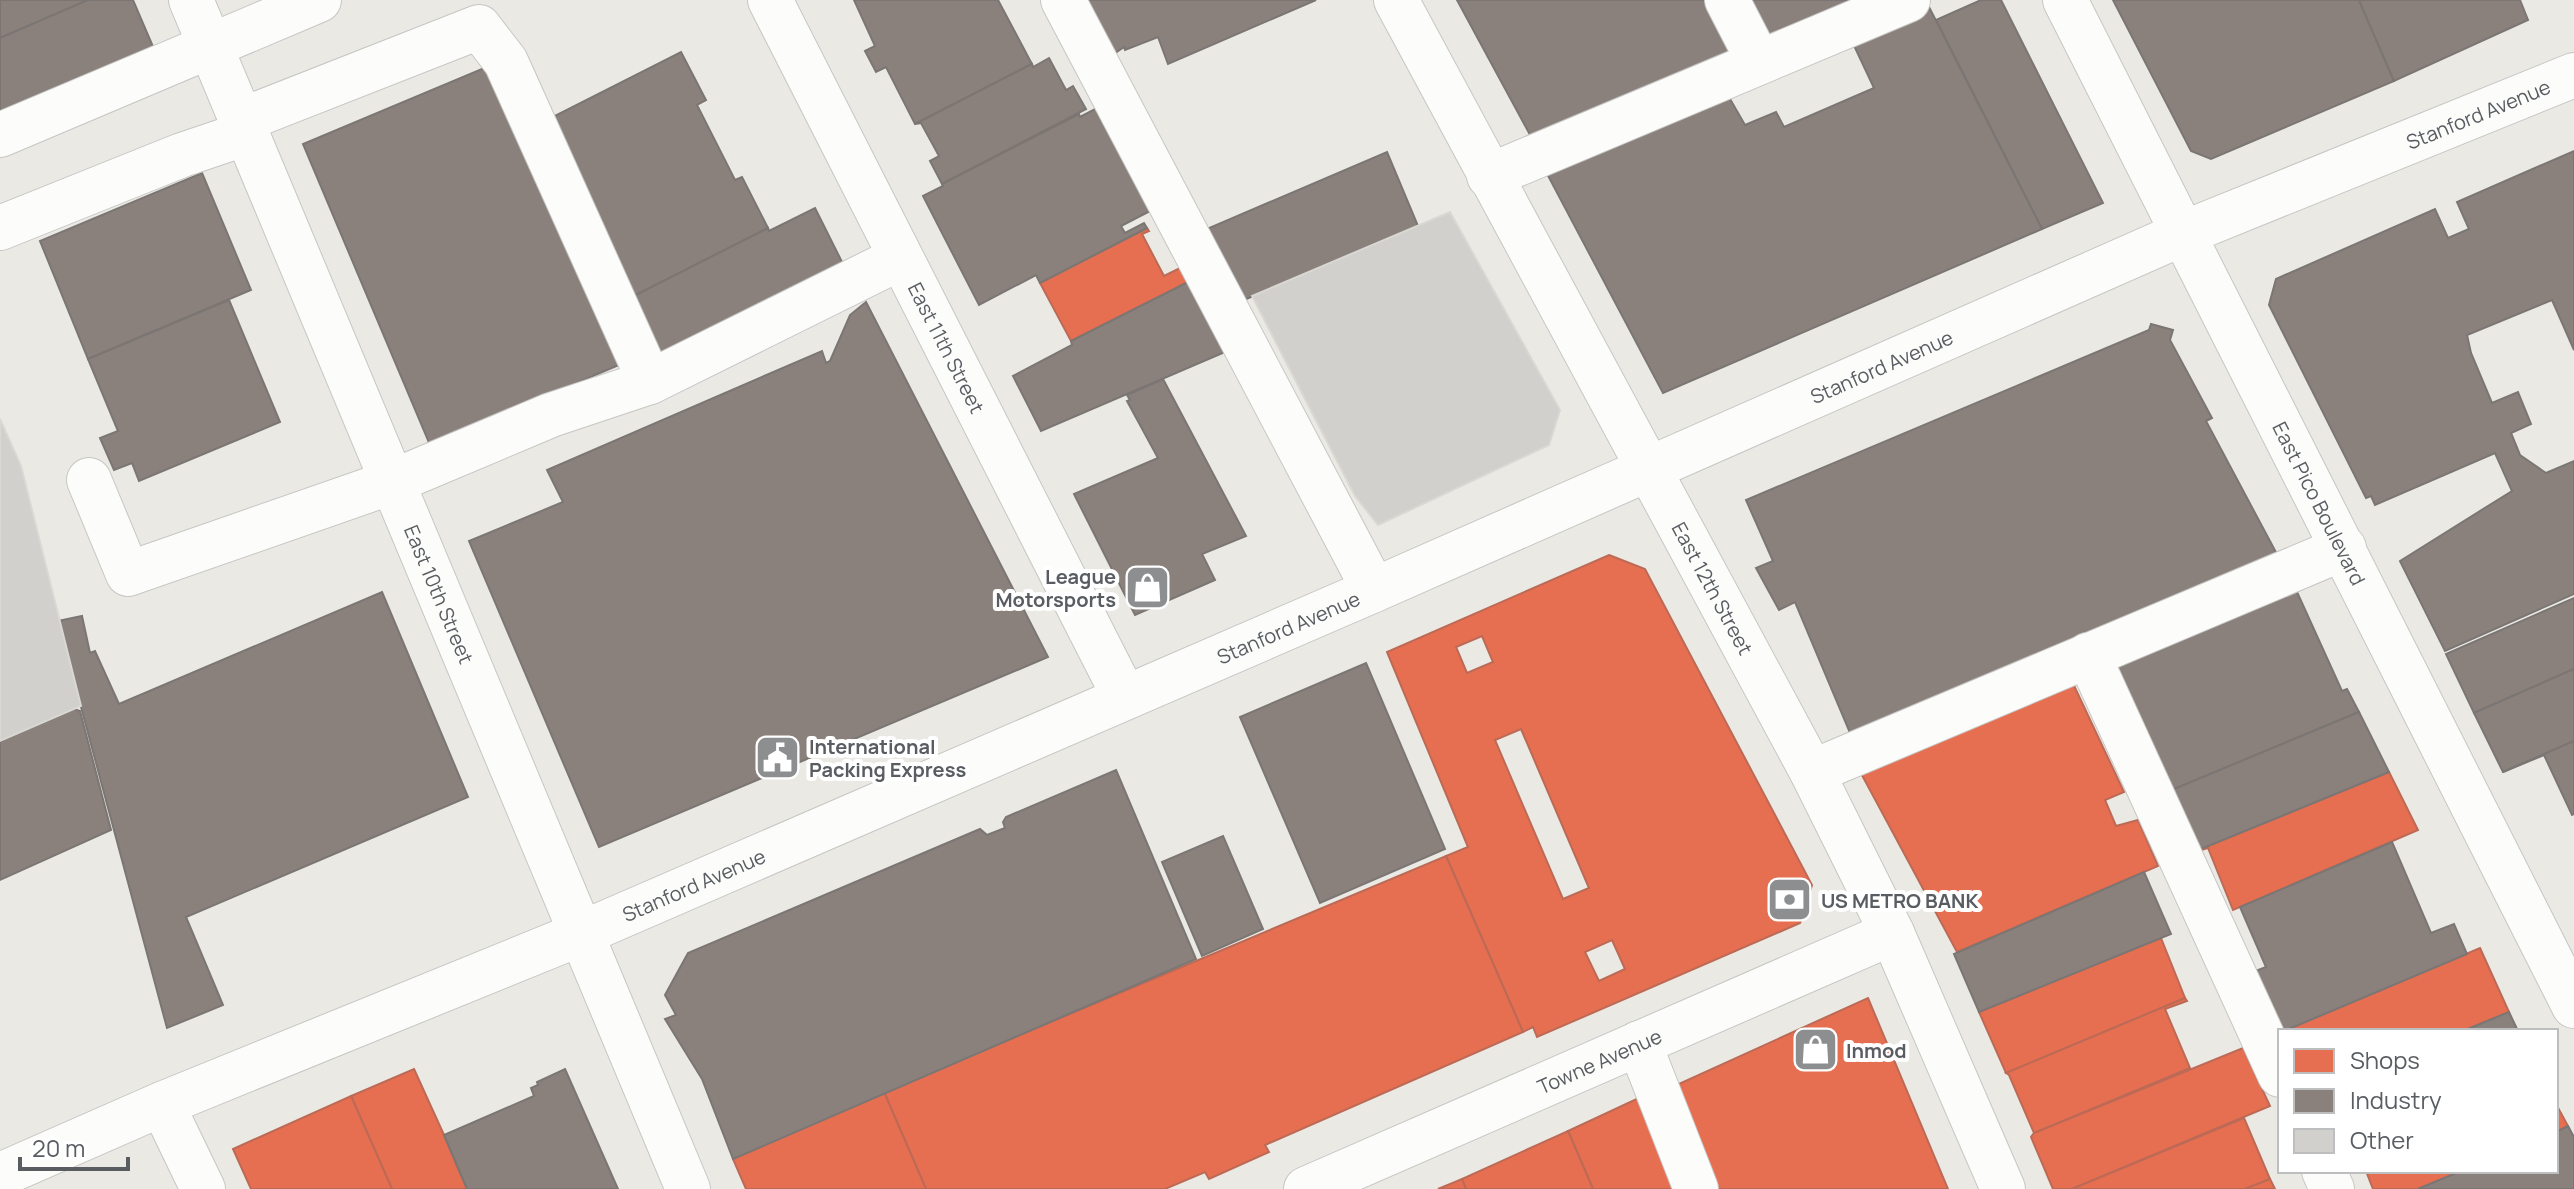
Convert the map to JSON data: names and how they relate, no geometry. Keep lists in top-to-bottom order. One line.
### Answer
{"streets":{"street":["Stanford Avenue","East 11th Street","East Pico Boulevard","East 12th Street","East 10th Street","Towne Avenue"]},"crossings":[["Stanford Avenue","East 11th Street"],["Stanford Avenue","East Pico Boulevard"],["Stanford Avenue","East 12th Street"],["Stanford Avenue","East 10th Street"],["East 12th Street","Towne Avenue"]],"places":{"shop":["League Motorsports","Inmod"],"public building":["International Packing Express"],"bank":["US METRO BANK"]},"legend":["Shops","Industry","Other"],"scale_bar":"20 m"}
